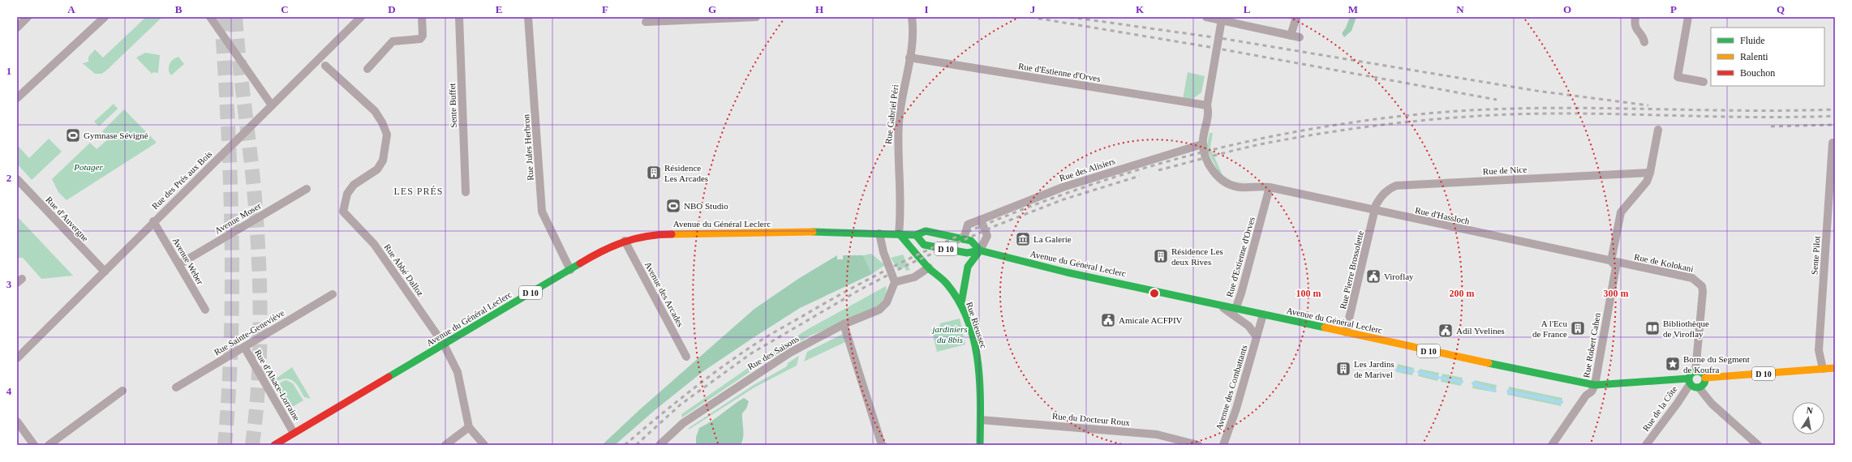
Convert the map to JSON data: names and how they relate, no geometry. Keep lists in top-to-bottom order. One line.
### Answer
{"streets":{"main road":["Avenue du Général Leclerc","D 10","Rue Rieussec"],"street":["Rue d'Estienne d'Orves","Sente Buffet","Rue Gabriel Péri","Rue Jules Herbron","Rue des Alisiers","Rue de Nice","Rue des Prés aux Bois","Rue d'Hassloch","Avenue Moser","Rue d'Auvergne","Sente Pilot","Avenue Weber","Rue de Kolokani","Rue Abbé Dalloz","Rue Pierre Brossolette","Avenue des Arcades","Rue Sainte-Geneviève","Rue Robert Cahen","Rue des Saisons","Rue d'Alsace-Lorraine","Avenue des Combattants","Rue de la Côte","Rue du Docteur Roux"]},"crossings":[["Rue d'Estienne d'Orves","Rue Gabriel Péri"],["Rue d'Estienne d'Orves","Rue d'Hassloch"],["Rue d'Estienne d'Orves","Avenue du Général Leclerc"],["Rue Gabriel Péri","Avenue du Général Leclerc"],["Rue Gabriel Péri","Rue Rieussec"],["Rue Jules Herbron","Avenue du Général Leclerc"],["Rue des Alisiers","Avenue du Général Leclerc"],["Rue de Nice","Rue d'Hassloch"],["Rue de Nice","Rue Pierre Brossolette"],["Rue de Nice","Rue Robert Cahen"],["Rue des Prés aux Bois","Rue d'Auvergne"],["Rue des Prés aux Bois","Avenue Weber"],["Rue d'Hassloch","Rue de Kolokani"],["Rue d'Hassloch","Rue Pierre Brossolette"],["Rue d'Hassloch","Rue Robert Cahen"],["Avenue Moser","Avenue Weber"],["Avenue du Général Leclerc","D 10"],["Avenue du Général Leclerc","Rue de Kolokani"],["Avenue du Général Leclerc","Rue Abbé Dalloz"],["Avenue du Général Leclerc","Rue Pierre Brossolette"],["Avenue du Général Leclerc","Avenue des Arcades"],["Avenue du Général Leclerc","Rue Rieussec"],["Avenue du Général Leclerc","Rue Robert Cahen"],["Avenue du Général Leclerc","Rue d'Alsace-Lorraine"],["Avenue du Général Leclerc","Avenue des Combattants"],["Avenue du Général Leclerc","Rue de la Côte"],["D 10","Sente Pilot"],["D 10","Rue de Kolokani"],["D 10","Rue de la Côte"],["Rue de Kolokani","Rue Robert Cahen"],["Rue de Kolokani","Rue de la Côte"],["Rue Rieussec","Rue du Docteur Roux"],["Rue Sainte-Geneviève","Rue d'Alsace-Lorraine"]],"districts":["LES PRÉS"],"parks":["Potager","jardiniers du 8bis"],"places":{"sports":["Gymnase Sévigné","NBO Studio"],"building":["Résidence Les Arcades","Résidence Les deux Rives","A l'Ecu de France","Les Jardins de Marivel"],"museum":["La Galerie"],"public building":["Viroflay","Amicale ACFPIV","Adil Yvelines"],"library":["Bibliothèque de Viroflay"],"place":["Borne du Segment de Koufra"]},"legend":["Fluide","Ralenti","Bouchon"],"north":"top","grid":{"columns":["A","B","C","D","E","F","G","H","I","J","K","L","M","N","O","P","Q"],"rows":["1","2","3","4"]},"rings":["100 m","200 m","300 m"]}
